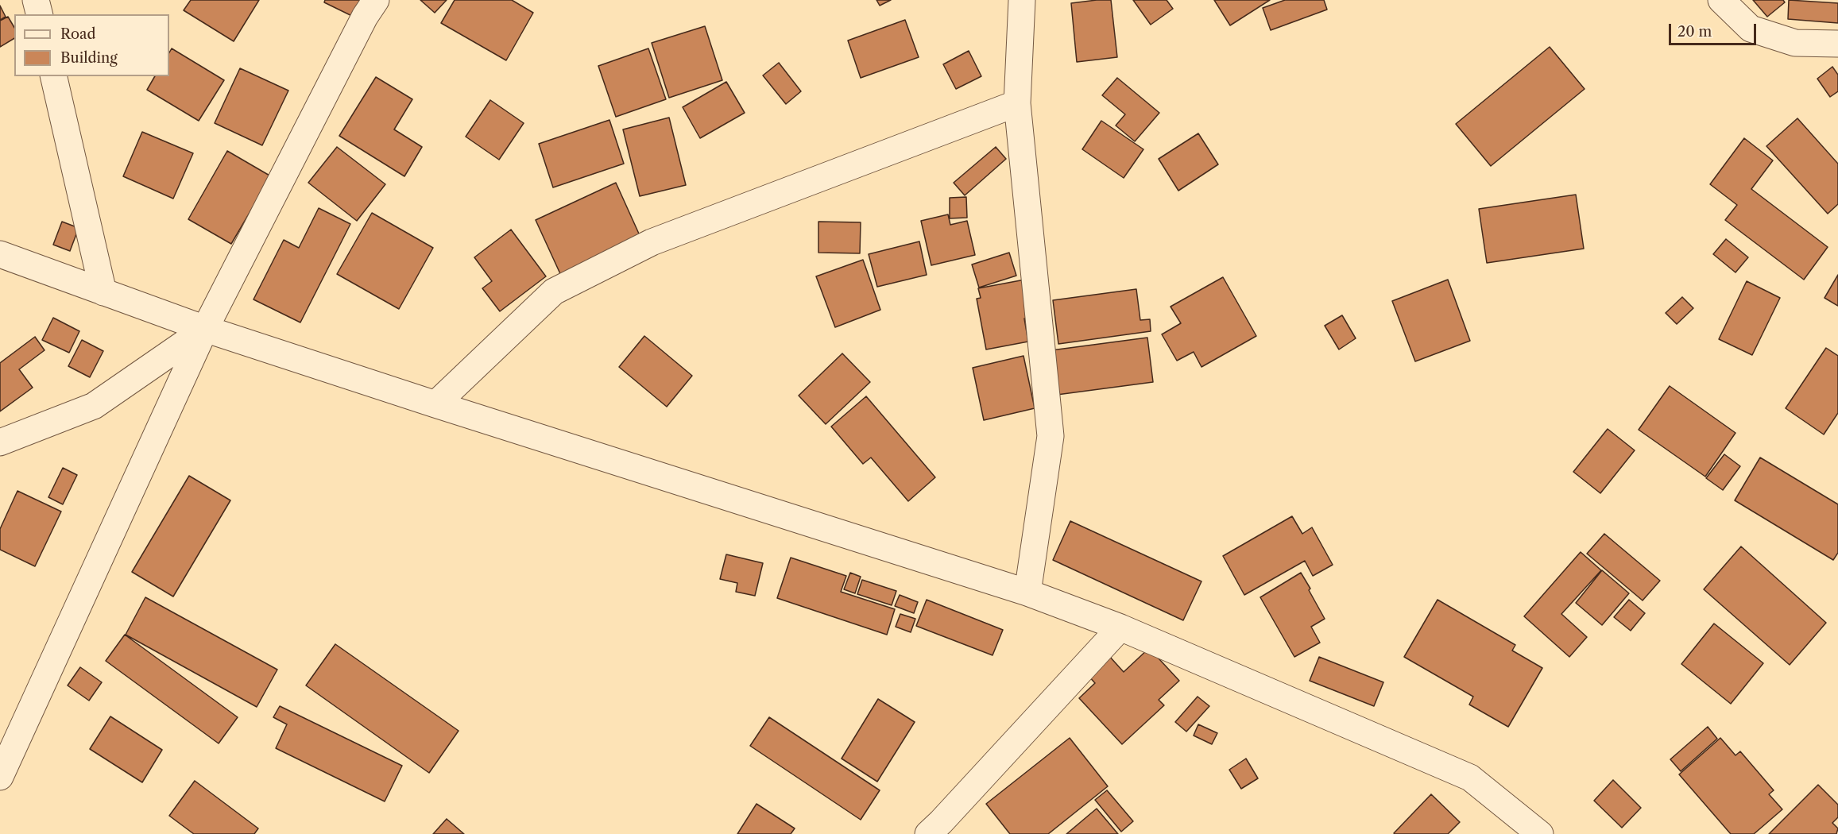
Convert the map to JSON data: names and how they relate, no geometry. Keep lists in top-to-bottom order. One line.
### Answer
{"legend":["Road","Building"],"scale_bar":"20 m"}
